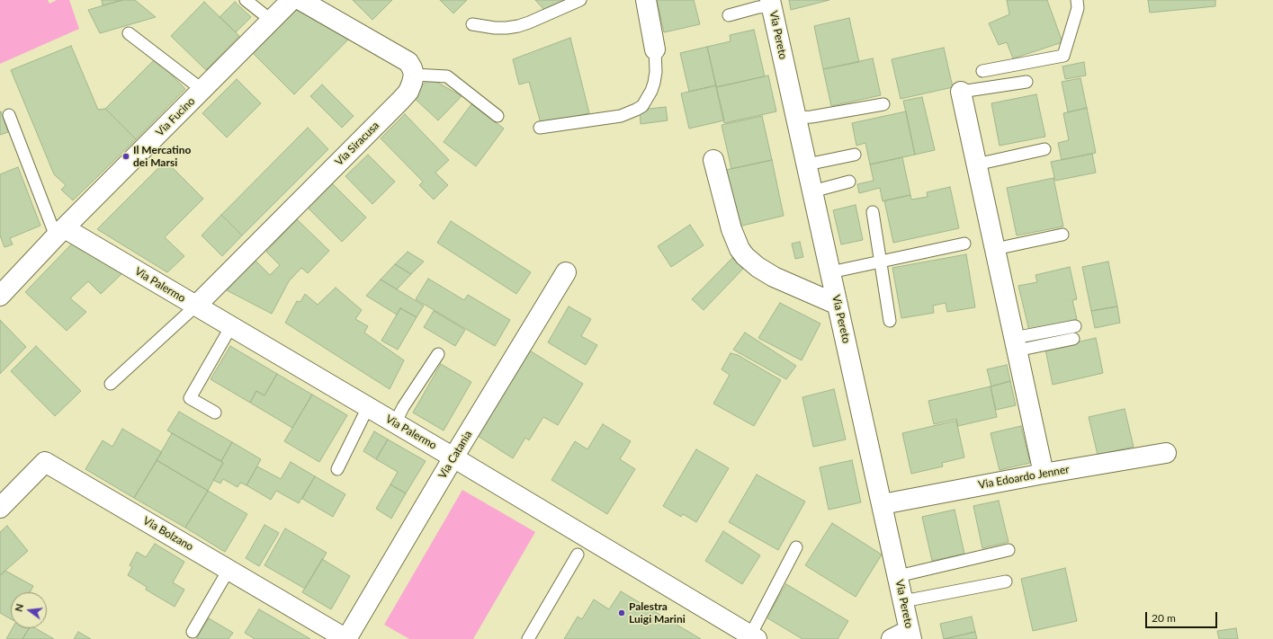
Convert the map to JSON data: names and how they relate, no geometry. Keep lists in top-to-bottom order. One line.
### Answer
{"streets":{"street":["Via Pereto","Via Fucino","Via Siracusa","Via Palermo","Via Catania","Via Edoardo Jenner","Via Bolzano"]},"crossings":[["Via Pereto","Via Edoardo Jenner"],["Via Fucino","Via Palermo"],["Via Siracusa","Via Palermo"],["Via Palermo","Via Catania"],["Via Catania","Via Bolzano"]],"places":["Il Mercatino dei Marsi","Palestra Luigi Marini"],"scale_bar":"20 m","north":"left"}
